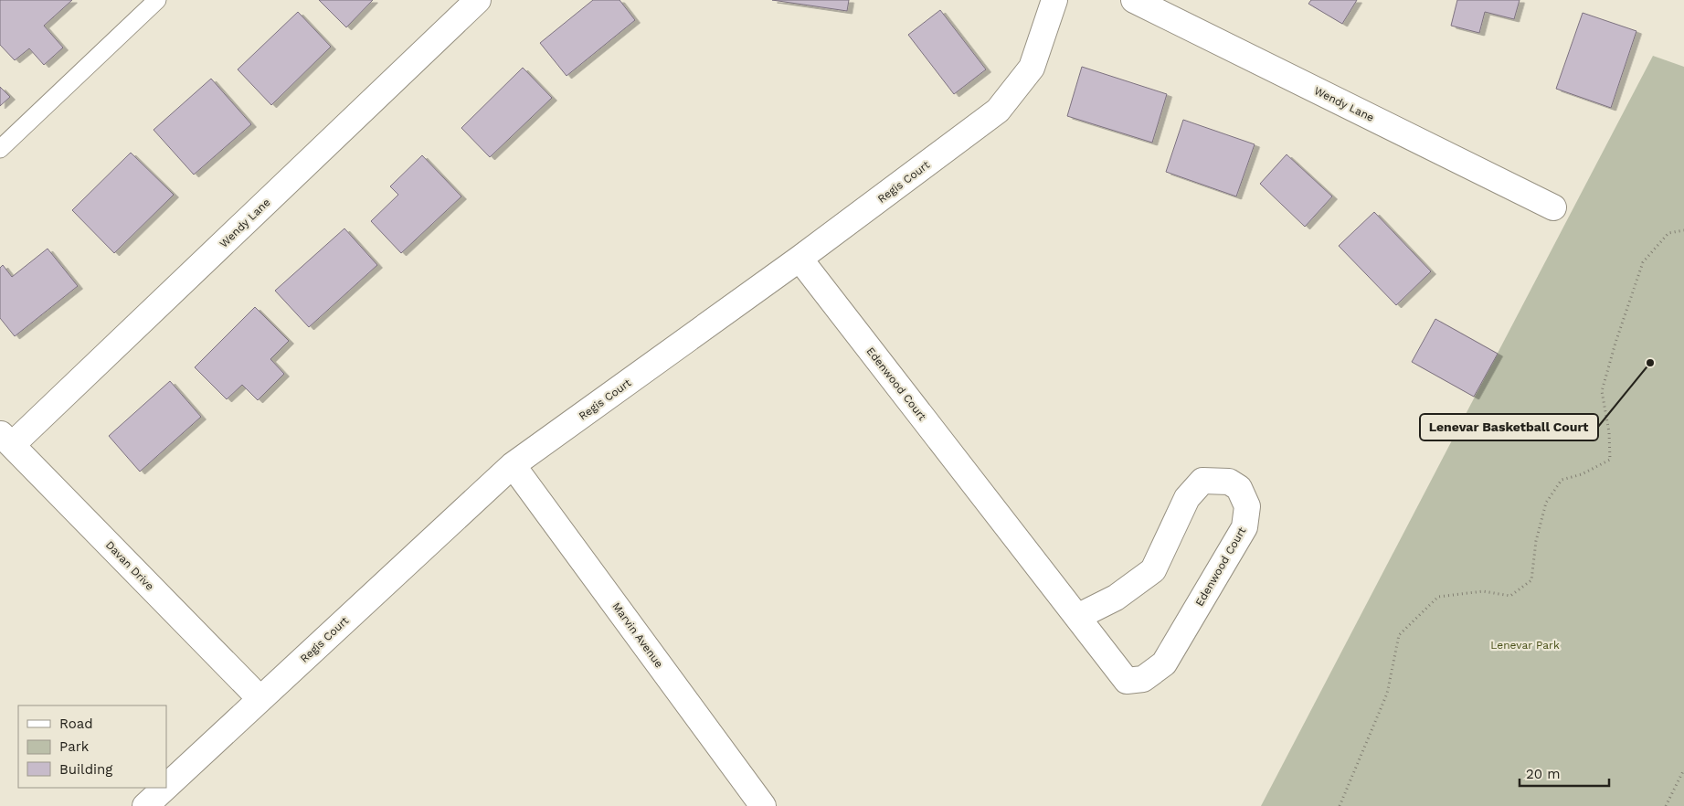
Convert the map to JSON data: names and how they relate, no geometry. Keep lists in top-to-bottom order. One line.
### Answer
{"streets":{"street":["Wendy Lane","Regis Court","Edenwood Court","Davan Drive","Marvin Avenue"]},"crossings":[["Wendy Lane","Davan Drive"],["Regis Court","Edenwood Court"],["Regis Court","Davan Drive"],["Regis Court","Marvin Avenue"]],"parks":["Lenevar Park"],"places":["Lenevar Basketball Court"],"legend":["Road","Park","Building"],"scale_bar":"20 m"}
